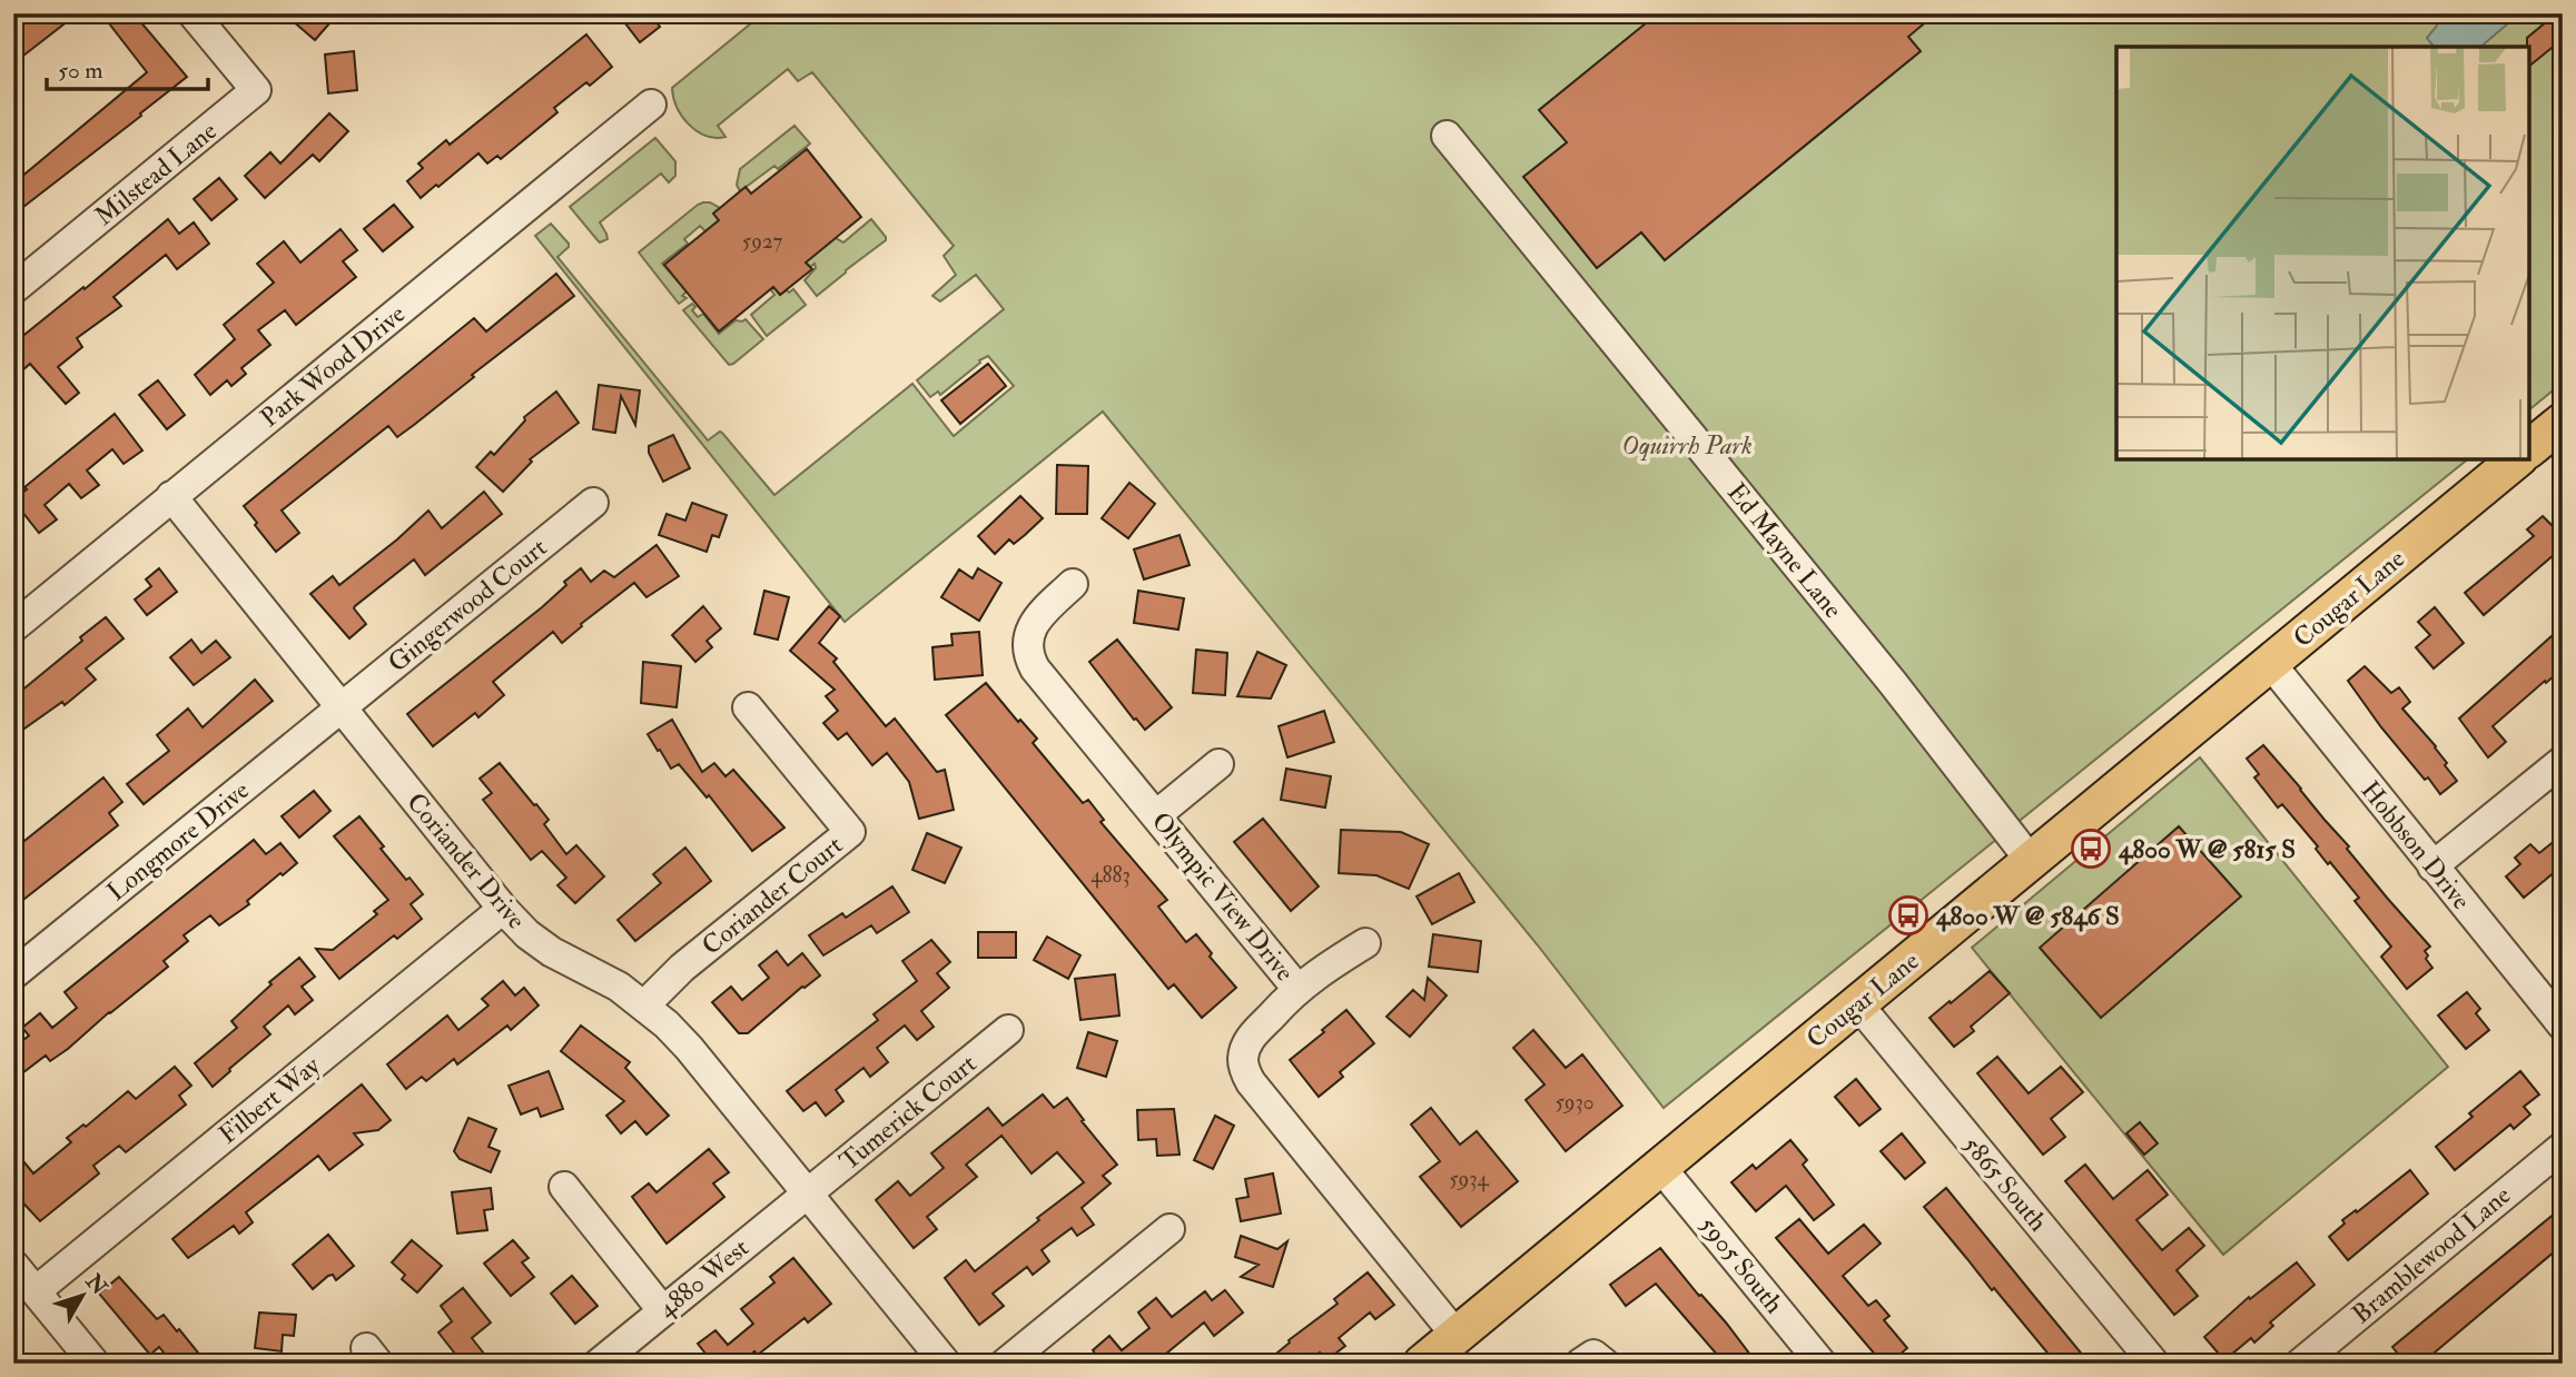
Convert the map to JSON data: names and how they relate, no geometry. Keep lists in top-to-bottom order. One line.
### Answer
{"streets":{"main road":["Cougar Lane"],"street":["Milstead Lane","Park Wood Drive","Ed Mayne Lane","Gingerwood Court","Longmore Drive","Hobbson Drive","Coriander Drive","Coriander Court","Olympic View Drive","Filbert Way","Tumerick Court","5865 South","Bramblewood Lane","5905 South","4880 West"]},"crossings":[["Park Wood Drive","Coriander Drive"],["Ed Mayne Lane","Cougar Lane"],["Cougar Lane","Hobbson Drive"],["Cougar Lane","Olympic View Drive"],["Cougar Lane","5865 South"],["Cougar Lane","5905 South"],["Gingerwood Court","Longmore Drive"],["Gingerwood Court","Coriander Drive"],["Longmore Drive","Coriander Drive"],["Coriander Drive","Coriander Court"],["Coriander Drive","Filbert Way"],["Coriander Drive","Tumerick Court"],["Coriander Drive","4880 West"],["Tumerick Court","4880 West"]],"parks":["Oquirrh Park"],"places":{"bus stop":["4800 W @ 5815 S","4800 W @ 5846 S"]},"house_numbers":["5927","4883","5930","5934"],"scale_bar":"50 m","north":"top right"}
